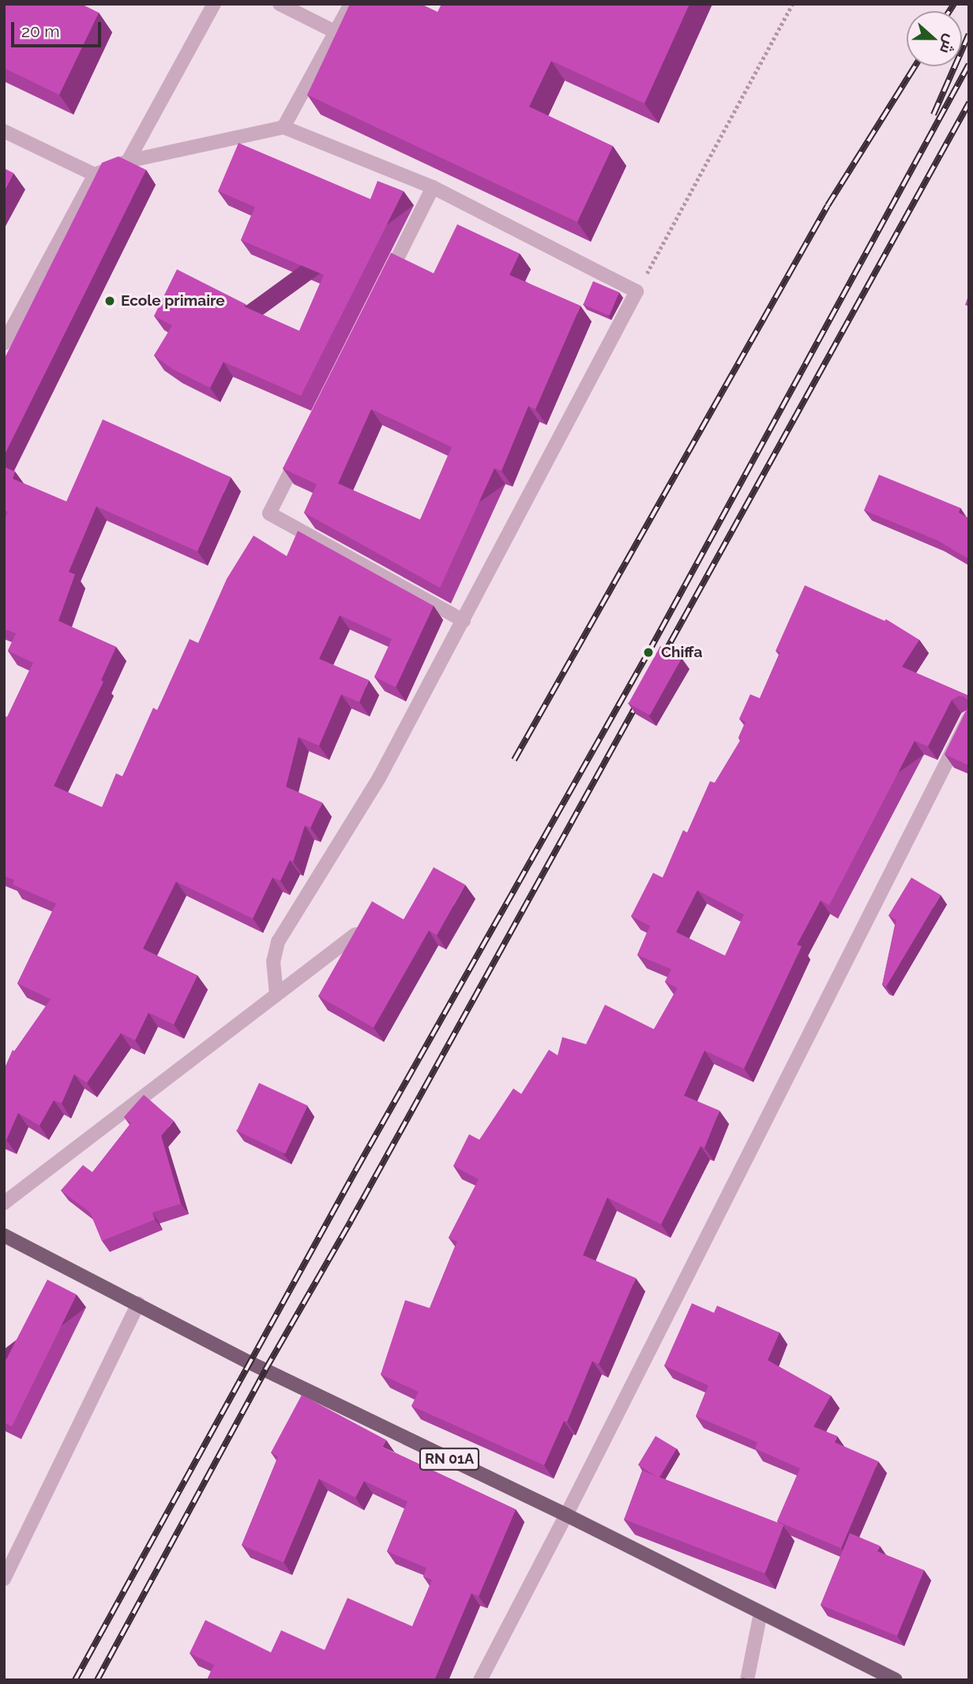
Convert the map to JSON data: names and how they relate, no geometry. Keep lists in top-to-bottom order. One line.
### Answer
{"streets":{"main road":["RN 01A"]},"places":["Ecole primaire","Chiffa"],"scale_bar":"20 m","north":"right"}
